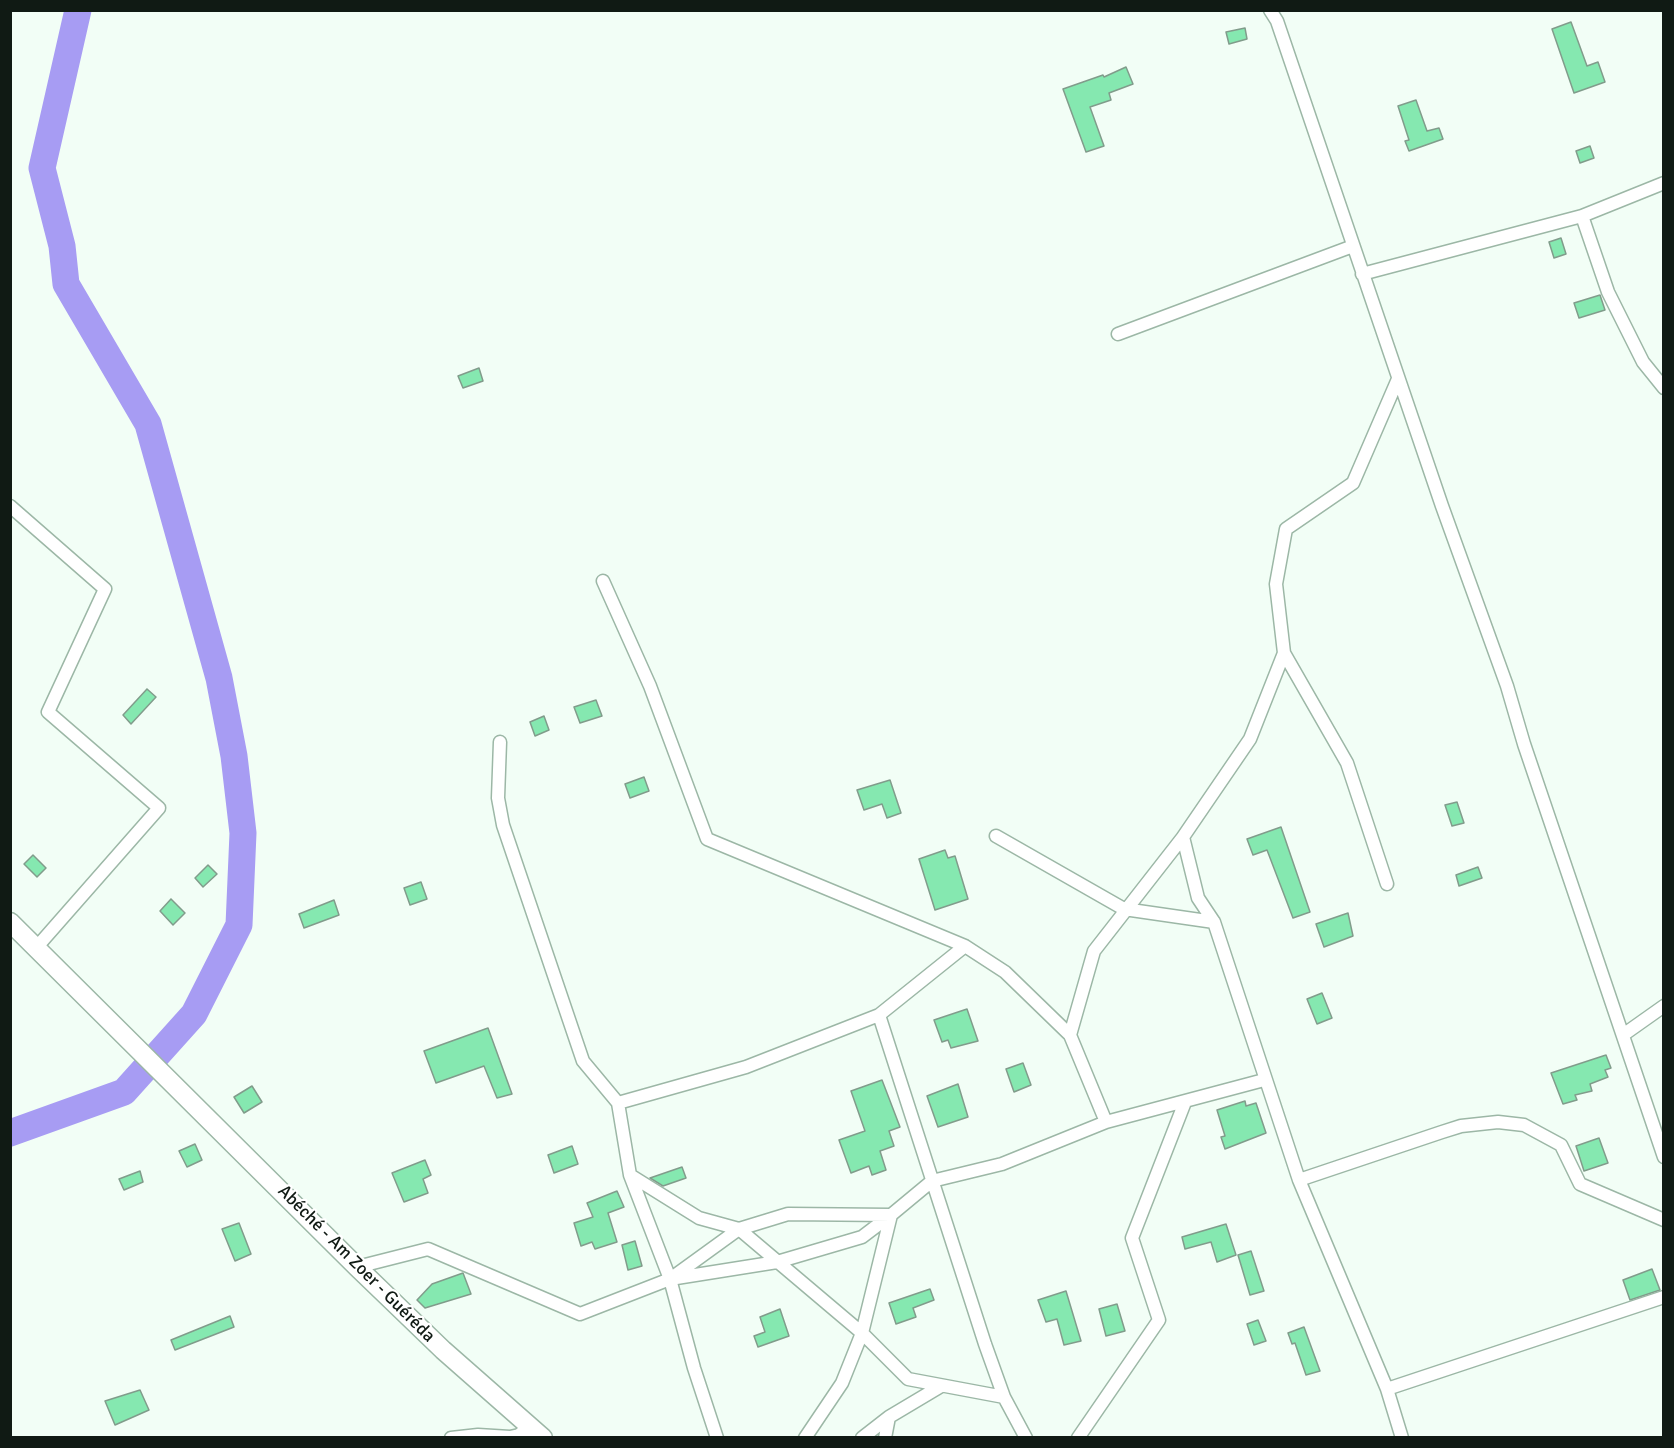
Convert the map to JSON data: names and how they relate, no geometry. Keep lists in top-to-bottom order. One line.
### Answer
{"streets":{"main road":["Abéché - Am Zoer - Guéréda"]}}
